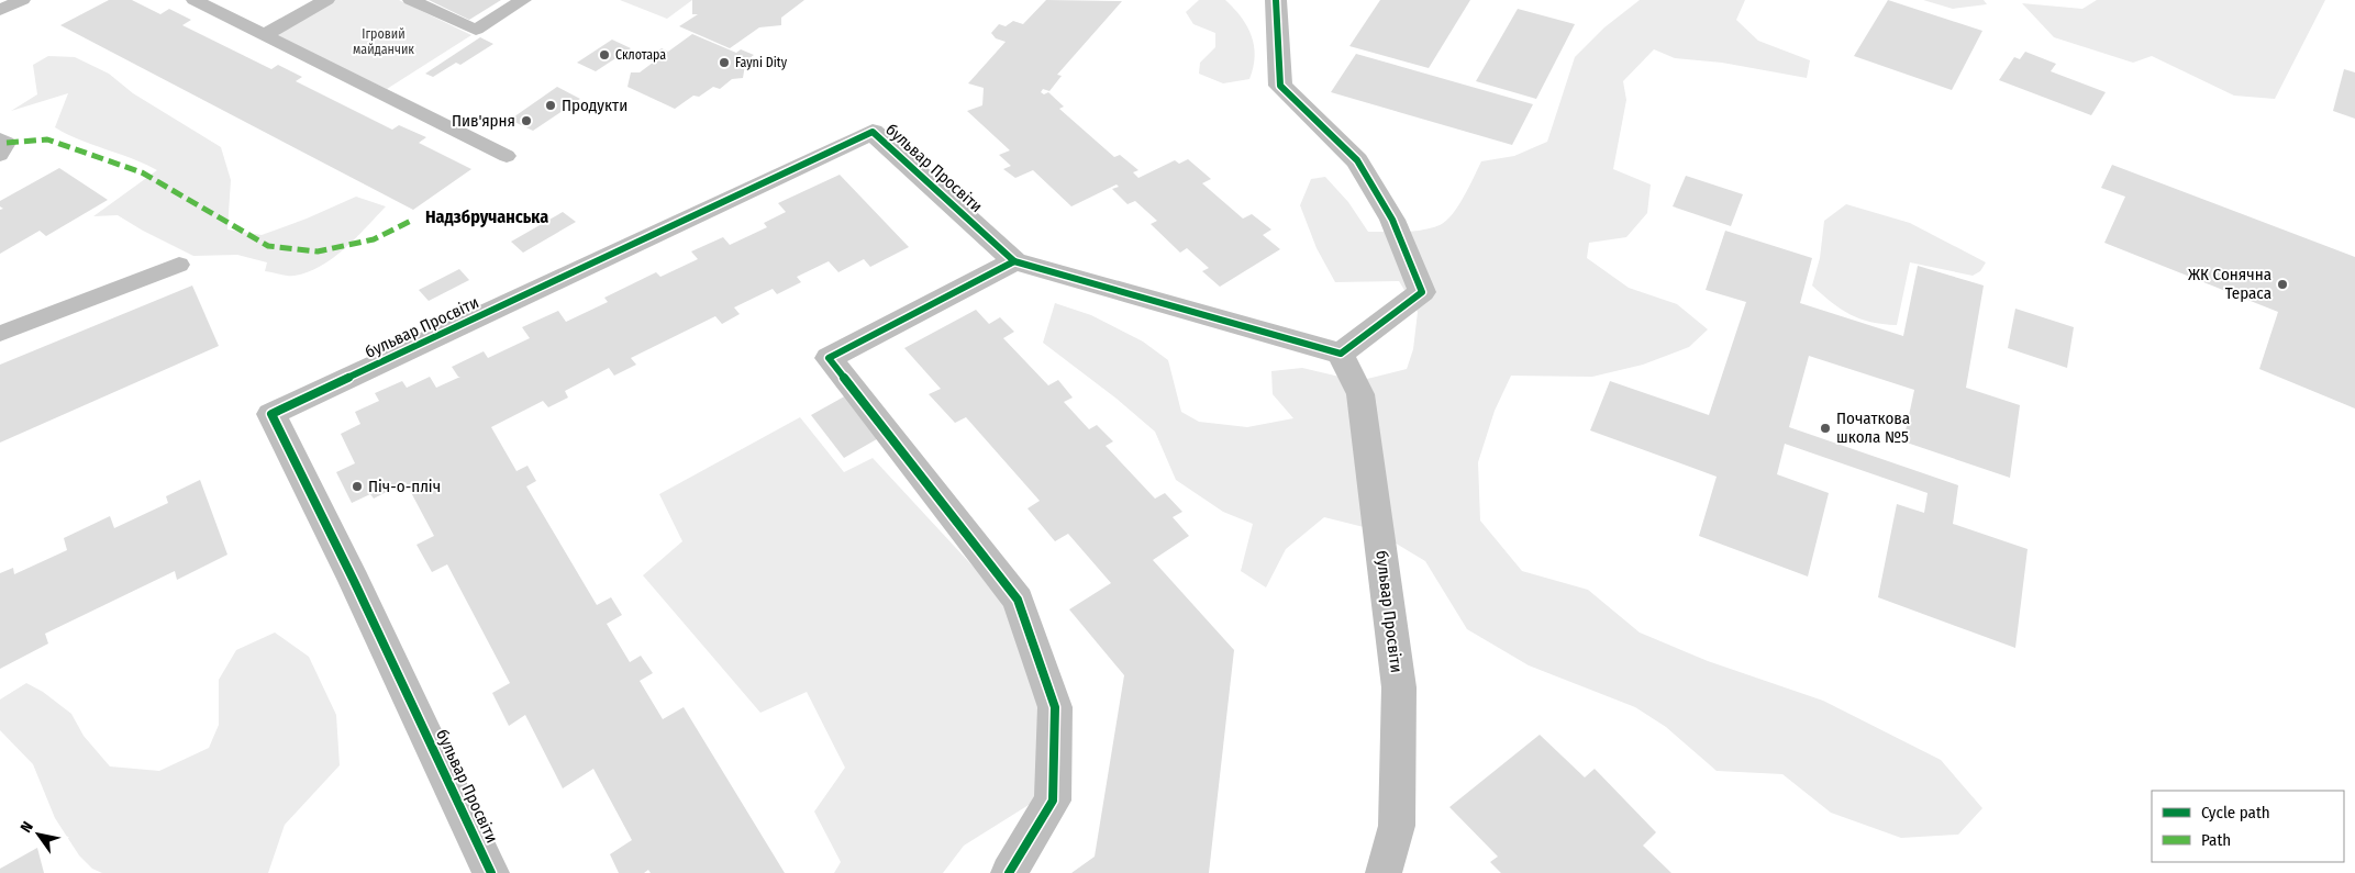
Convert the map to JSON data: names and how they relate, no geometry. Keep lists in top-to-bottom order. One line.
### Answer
{"streets":{"street":["бульвар Просвіти"]},"districts":["Надзбручанська"],"parks":["Ігровий майданчик"],"places":["Склотара","Fayni Dity","Продукти","Пив'ярня","ЖК Сонячна Тераса","Початкова школа №5","Піч-о-пліч"],"legend":["Cycle path","Path"],"north":"top left"}
